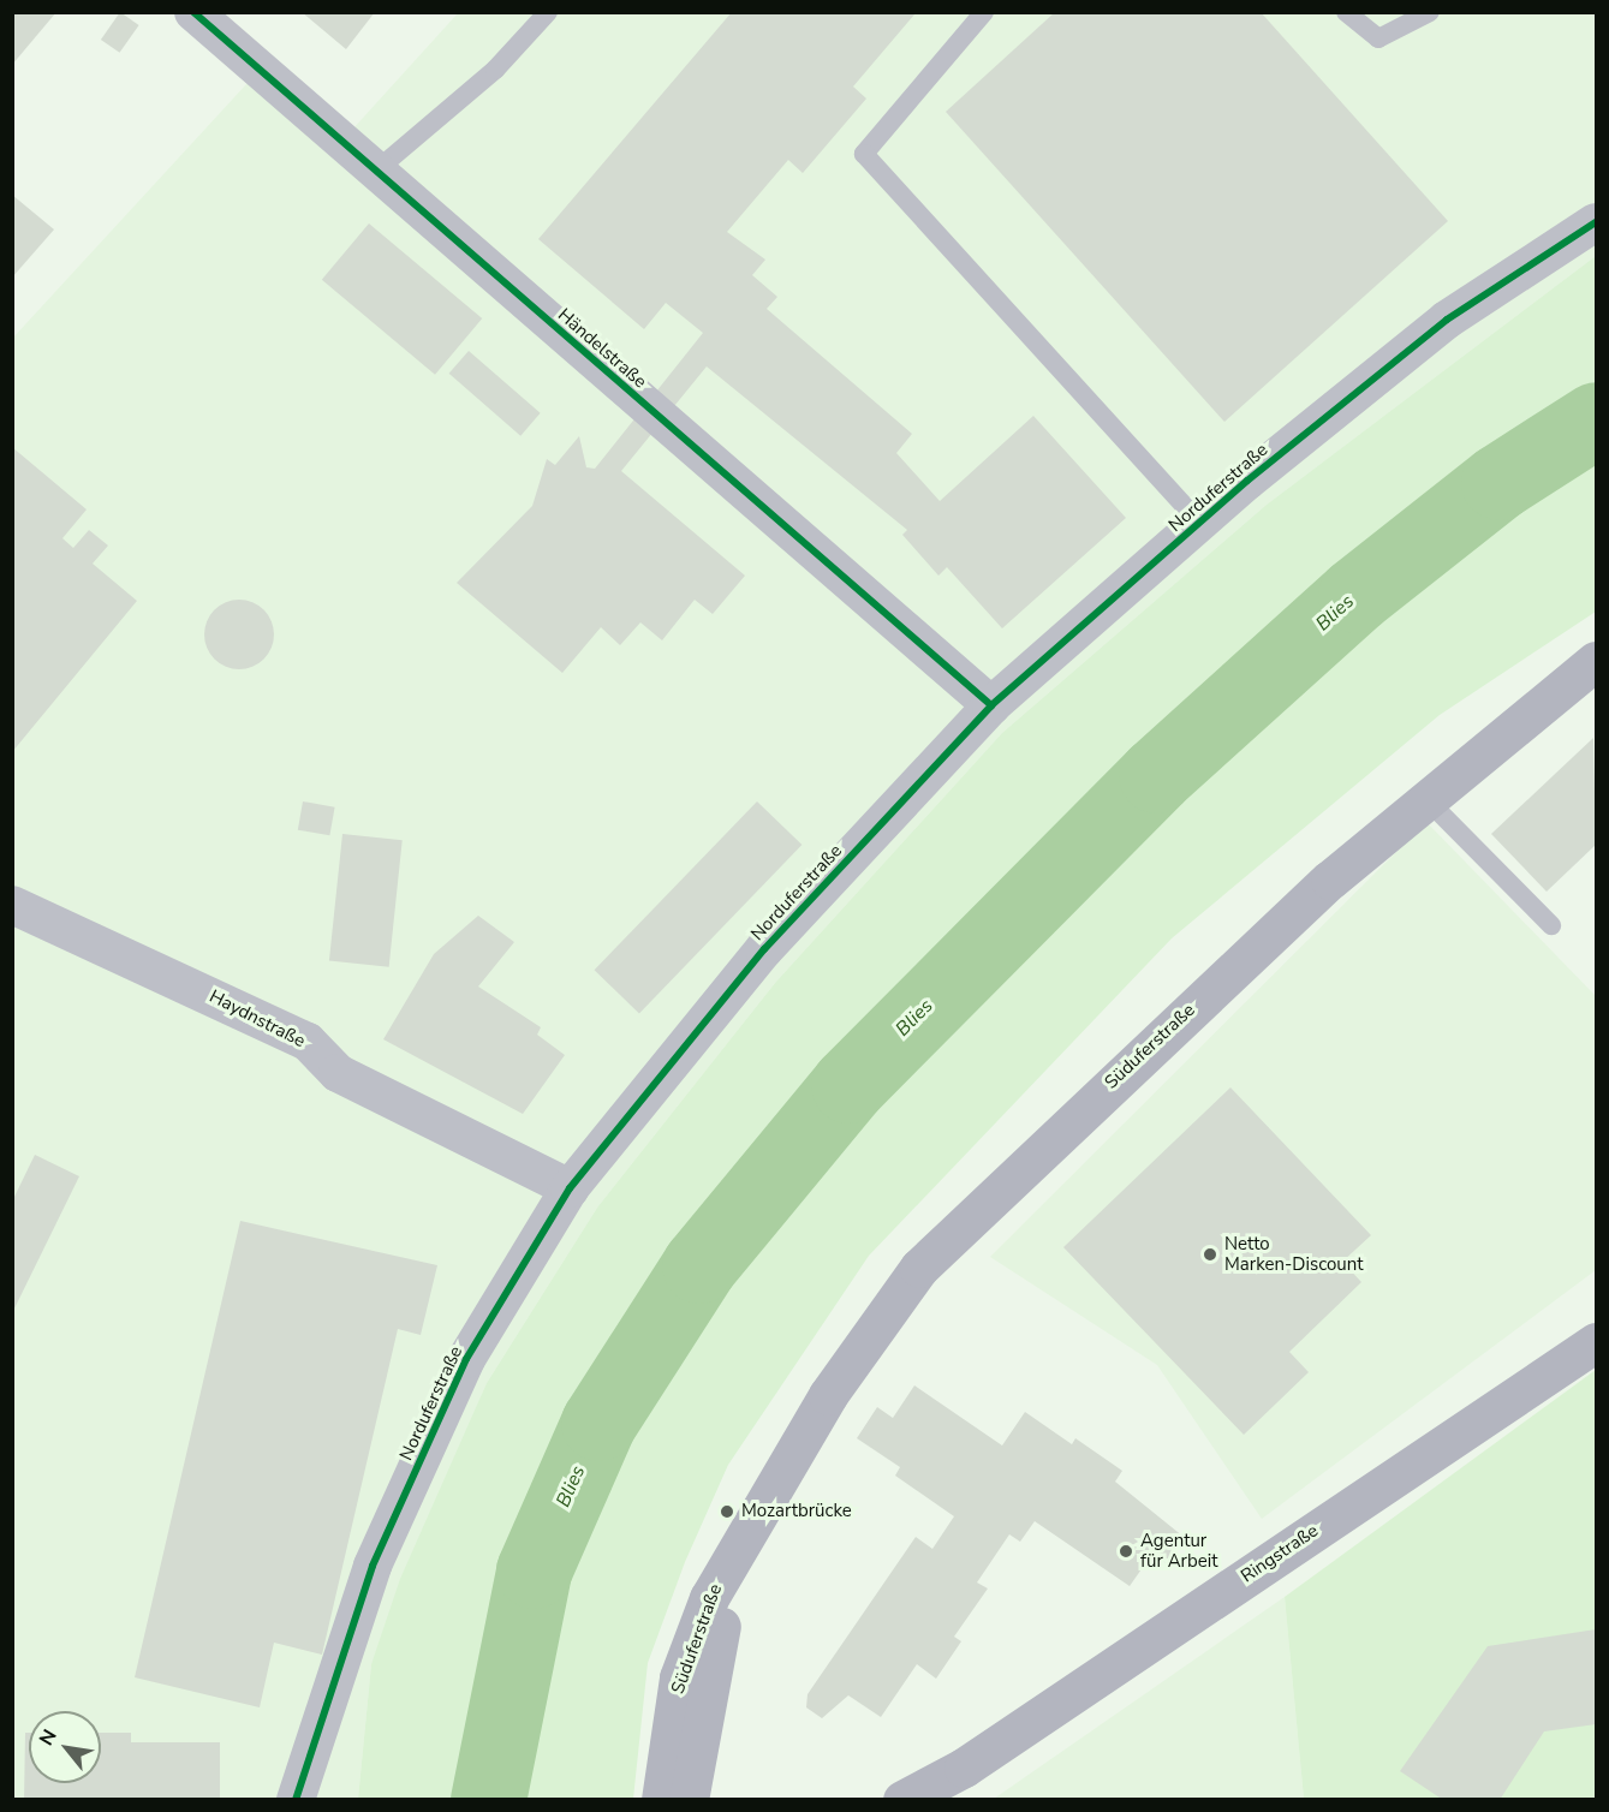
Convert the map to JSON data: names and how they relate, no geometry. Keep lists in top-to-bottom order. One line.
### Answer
{"streets":{"main road":["Süduferstraße","Ringstraße"],"street":["Händelstraße","Norduferstraße","Haydnstraße"]},"crossings":[["Händelstraße","Norduferstraße"],["Norduferstraße","Haydnstraße"]],"water":["Blies"],"places":["Netto Marken-Discount","Mozartbrücke","Agentur für Arbeit"],"north":"top left"}
